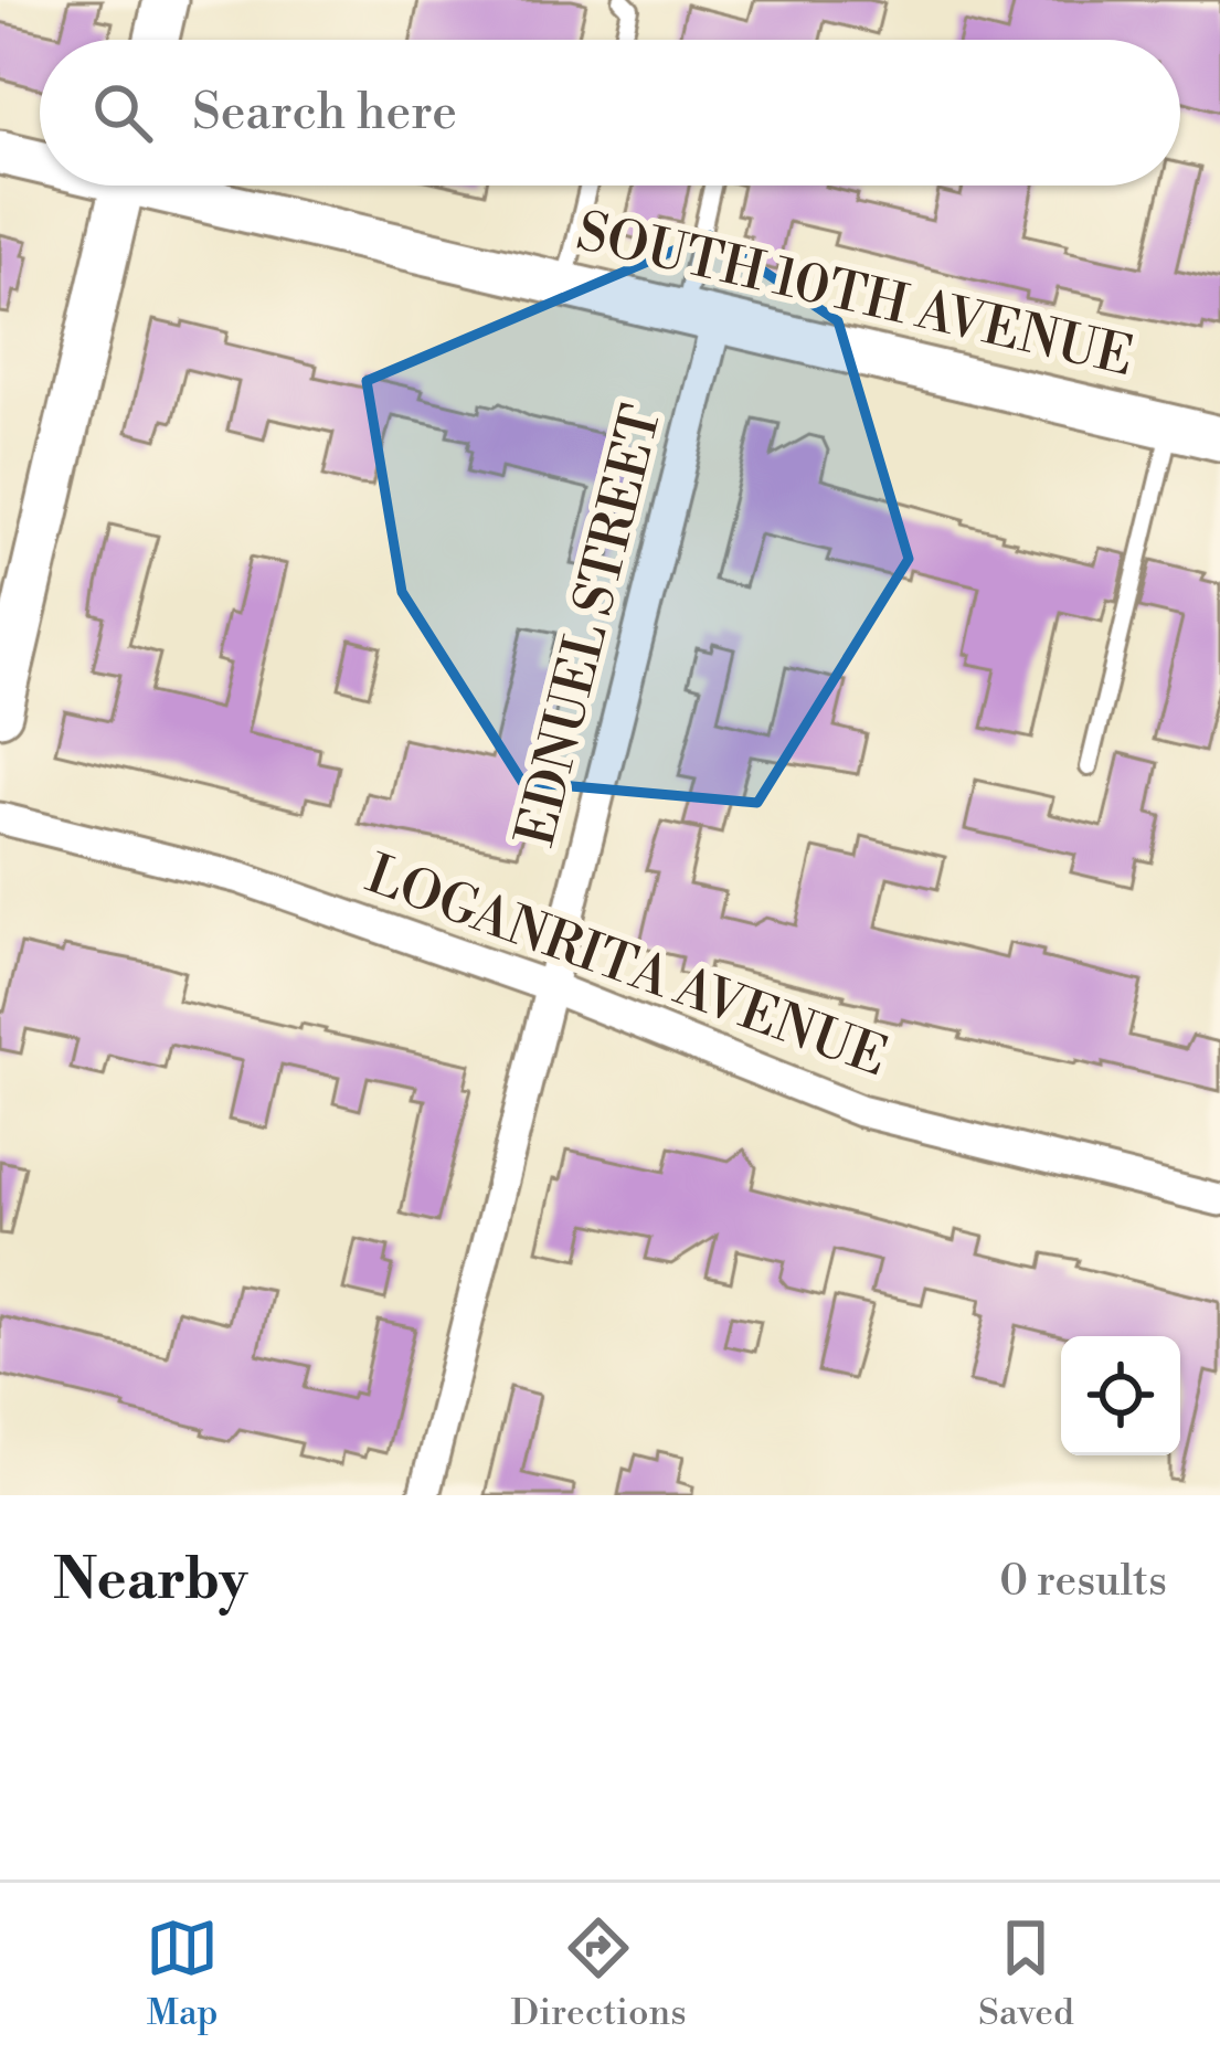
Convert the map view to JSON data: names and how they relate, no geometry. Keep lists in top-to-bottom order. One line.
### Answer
{"streets":{"street":["SOUTH 10TH AVENUE","EDNUEL STREET","LOGANRITA AVENUE"]},"crossings":[["SOUTH 10TH AVENUE","EDNUEL STREET"],["EDNUEL STREET","LOGANRITA AVENUE"]],"page":{"search":"Search here","heading":["Nearby","0 results"],"nav":["Map","Directions","Saved"]}}
